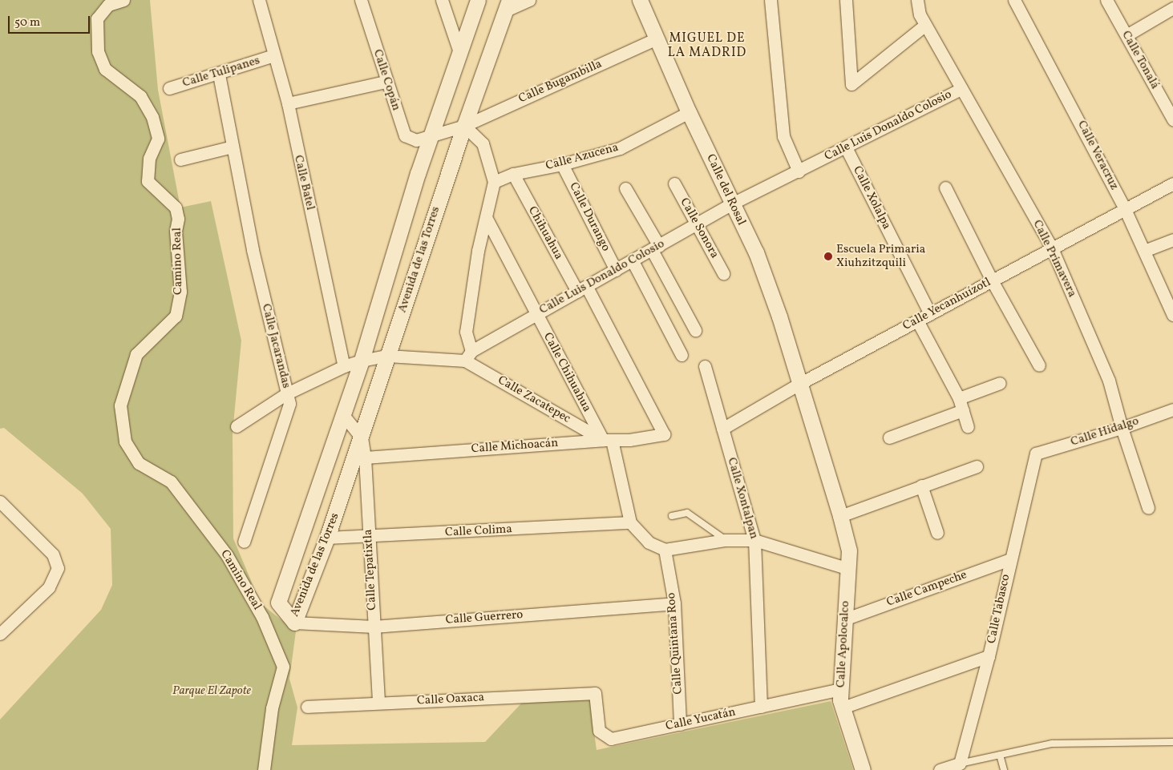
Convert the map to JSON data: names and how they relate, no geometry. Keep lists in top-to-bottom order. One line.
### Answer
{"streets":{"street":["Calle Tonalá","Calle Tulipanes","Calle Copán","Calle Bugambilla","Calle Luis Donaldo Colosio","Calle Veracruz","Calle Azucena","Calle Batel","Calle del Rosal","Calle Xolalpa","Calle Durango","Calle Sonora","Chihuahua","Calle Primavera","Avenida de las Torres","Camino Real","Calle Yecanhuízotl","Calle Jacarandas","Calle Chihuahua","Calle Zacatepec","Calle Hidalgo","Calle Michoacán","Calle Xontalpan","Calle Colima","Calle Tepatixtla","Calle Campeche","Calle Tabasco","Calle Guerrero","Calle Quintana Roo","Calle Apolocalco","Calle Oaxaca","Calle Yucatán"]},"crossings":[["Calle Tulipanes","Calle Batel"],["Calle Tulipanes","Calle Jacarandas"],["Calle Copán","Calle Bugambilla"],["Calle Copán","Avenida de las Torres"],["Calle Bugambilla","Calle del Rosal"],["Calle Bugambilla","Avenida de las Torres"],["Calle Luis Donaldo Colosio","Calle del Rosal"],["Calle Luis Donaldo Colosio","Calle Xolalpa"],["Calle Luis Donaldo Colosio","Calle Durango"],["Calle Luis Donaldo Colosio","Calle Sonora"],["Calle Luis Donaldo Colosio","Chihuahua"],["Calle Luis Donaldo Colosio","Calle Primavera"],["Calle Luis Donaldo Colosio","Calle Chihuahua"],["Calle Luis Donaldo Colosio","Calle Zacatepec"],["Calle Luis Donaldo Colosio","Calle Michoacán"],["Calle Veracruz","Calle Yecanhuízotl"],["Calle Azucena","Calle del Rosal"],["Calle Azucena","Calle Durango"],["Calle Azucena","Chihuahua"],["Calle del Rosal","Calle Yecanhuízotl"],["Calle del Rosal","Calle Apolocalco"],["Calle Xolalpa","Calle Yecanhuízotl"],["Chihuahua","Calle Michoacán"],["Calle Primavera","Calle Yecanhuízotl"],["Calle Primavera","Calle Hidalgo"],["Avenida de las Torres","Calle Colima"],["Avenida de las Torres","Calle Tepatixtla"],["Avenida de las Torres","Calle Guerrero"],["Calle Yecanhuízotl","Calle Xontalpan"],["Calle Yecanhuízotl","Calle Apolocalco"],["Calle Chihuahua","Calle Zacatepec"],["Calle Chihuahua","Calle Michoacán"],["Calle Zacatepec","Calle Michoacán"],["Calle Hidalgo","Calle Tabasco"],["Calle Michoacán","Calle Tepatixtla"],["Calle Xontalpan","Calle Yucatán"],["Calle Colima","Calle Tepatixtla"],["Calle Tepatixtla","Calle Guerrero"],["Calle Tepatixtla","Calle Oaxaca"],["Calle Campeche","Calle Tabasco"],["Calle Campeche","Calle Apolocalco"],["Calle Guerrero","Calle Quintana Roo"],["Calle Quintana Roo","Calle Yucatán"],["Calle Apolocalco","Calle Yucatán"],["Calle Oaxaca","Calle Yucatán"]],"districts":["MIGUEL DE LA MADRID"],"parks":["Parque El Zapote"],"places":["Escuela Primaria Xiuhzitzquili"],"scale_bar":"50 m"}
